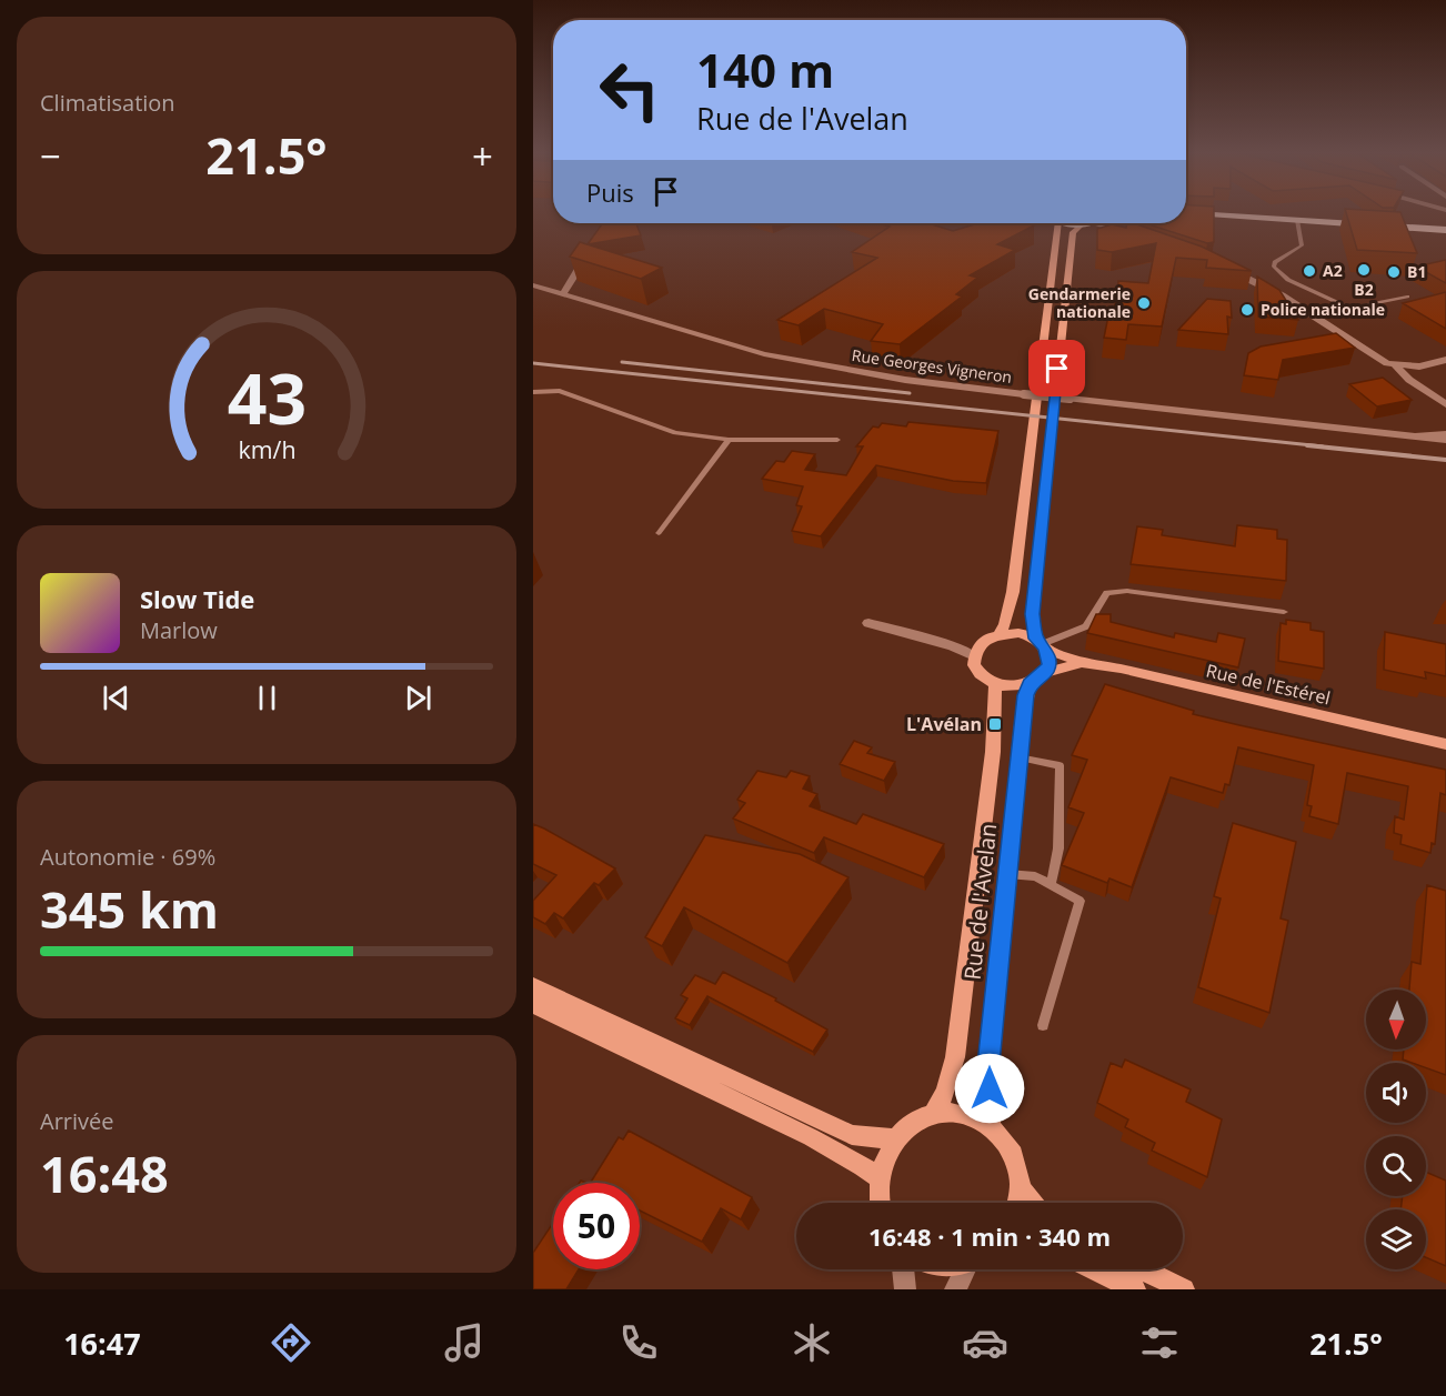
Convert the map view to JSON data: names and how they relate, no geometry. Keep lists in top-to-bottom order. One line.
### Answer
{"streets":{"main road":["Rue de l'Estérel","Rue de l'Avelan"],"street":["Rue Georges Vigneron"]},"crossings":[["Rue de l'Estérel","Rue de l'Avelan"]],"places":{"other":["B2","A2","B1","Gendarmerie nationale","Police nationale"],"transit":["L'Avélan"]},"north":"bottom","page":{"tile":["Climatisation",["Autonomie · 69%","345 km"],["Arrivée","16:48"]],"turn":["140 m","Rue de l'Avelan"],"heat":["−","21.5°","+"],"then":"Puis","song":["Slow Tide","Marlow"],"limit":"50","trip":"16:48 · 1 min · 340 m","tabs":["16:47","21.5°"],"gauge":["43","km/h"]}}
